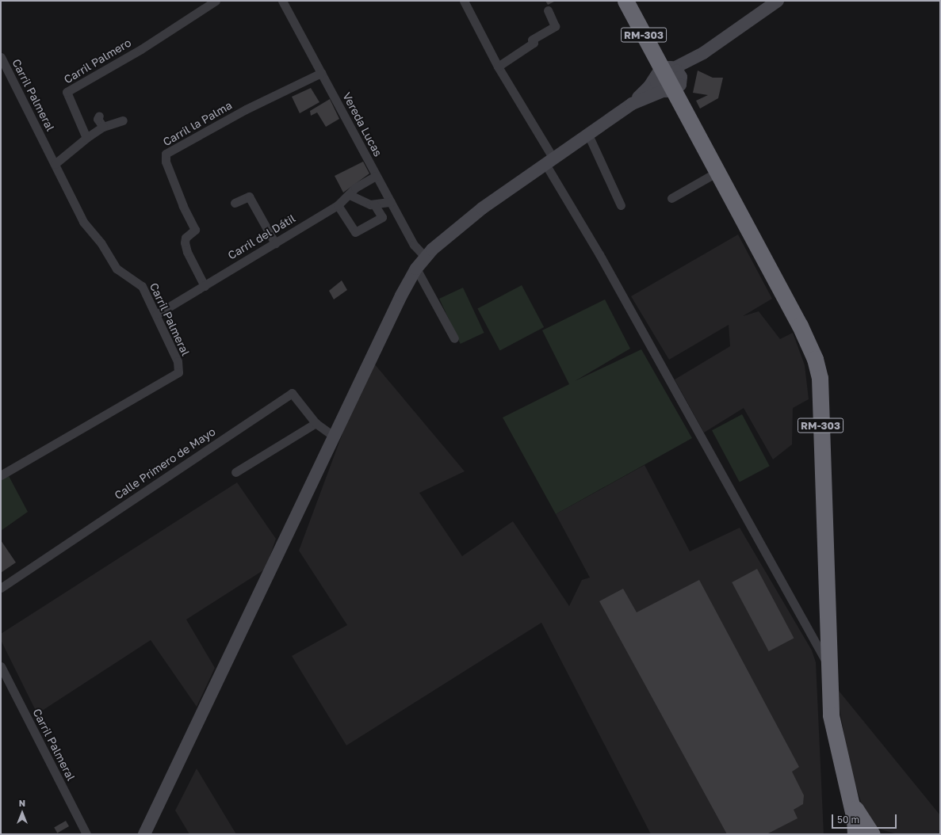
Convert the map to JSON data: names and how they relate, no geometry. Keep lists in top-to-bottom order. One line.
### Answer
{"streets":{"highway":["RM-303"],"street":["Carril Palmero","Carril Palmeral","Carril la Palma","Vereda Lucas","Carril del Dátil","Calle Primero de Mayo"]},"crossings":[["Carril Palmeral","Carril del Dátil"],["Carril la Palma","Vereda Lucas"],["Carril la Palma","Carril del Dátil"],["Vereda Lucas","Carril del Dátil"]],"scale_bar":"50 m","north":"top"}
